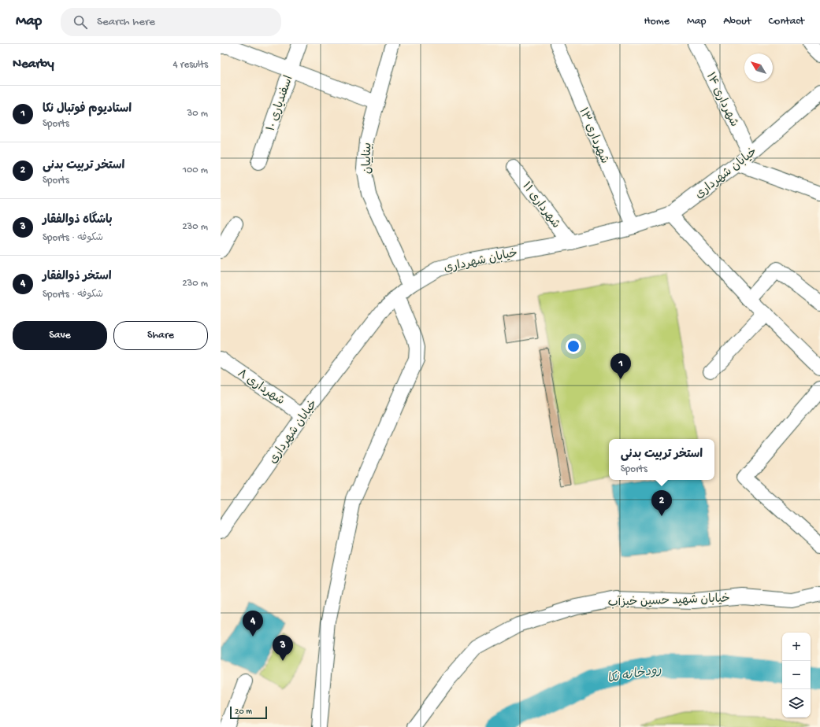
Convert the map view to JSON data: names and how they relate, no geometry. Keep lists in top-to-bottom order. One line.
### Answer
{"streets":{"street":["شهرداری ۱۴","اسفندیاری ۱۰","شهرداری ۱۳","بیناییان","خیابان شهرداری","شهرداری ۱۱","شهرداری ۸","خیابان شهید حسین خیزآب"]},"crossings":[["شهرداری ۱۴","خیابان شهرداری"],["شهرداری ۱۳","خیابان شهرداری"],["بیناییان","خیابان شهرداری"],["خیابان شهرداری","شهرداری ۱۱"],["خیابان شهرداری","شهرداری ۸"]],"water":["رودخانه نکا"],"scale_bar":"20 m","north":"top left","page":{"header":"Map","search":"Search here","nav":["Home","Map","About","Contact"],"heading":["Nearby","4 results"],"list":[{"mark":"1","name":"استادیوم فوتبال نکا","note":"Sports","value":"30 m"},{"mark":"2","name":"استخر تربیت بدنی","note":"Sports","value":"100 m"},{"mark":"3","name":"باشگاه ذوالفقار","note":"Sports · شکوفه","value":"230 m"},{"mark":"4","name":"استخر ذوالفقار","note":"Sports · شکوفه","value":"230 m"}],"buttons":["Save","Share"],"pins":["1","2","4","3"],"popup":["استخر تربیت بدنی","Sports"],"map_buttons":["+","−"],"scale":"20 m"}}
